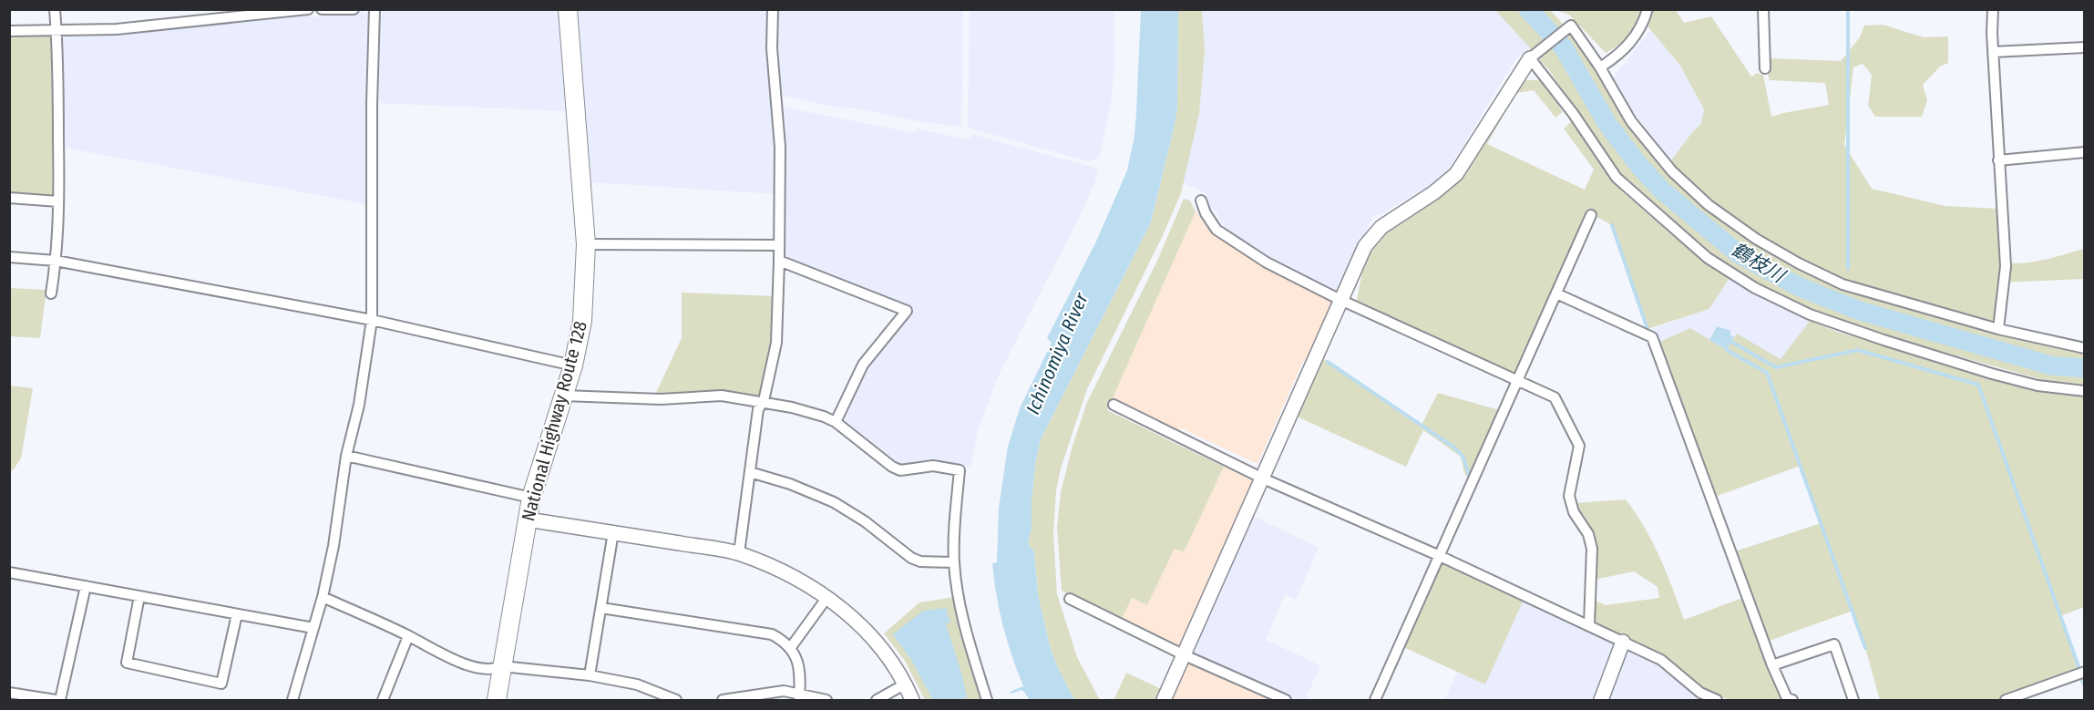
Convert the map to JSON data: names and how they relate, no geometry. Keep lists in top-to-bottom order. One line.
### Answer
{"streets":{"highway":["National Highway Route 128"]},"water":["鶴枝川","Ichinomiya River"]}
